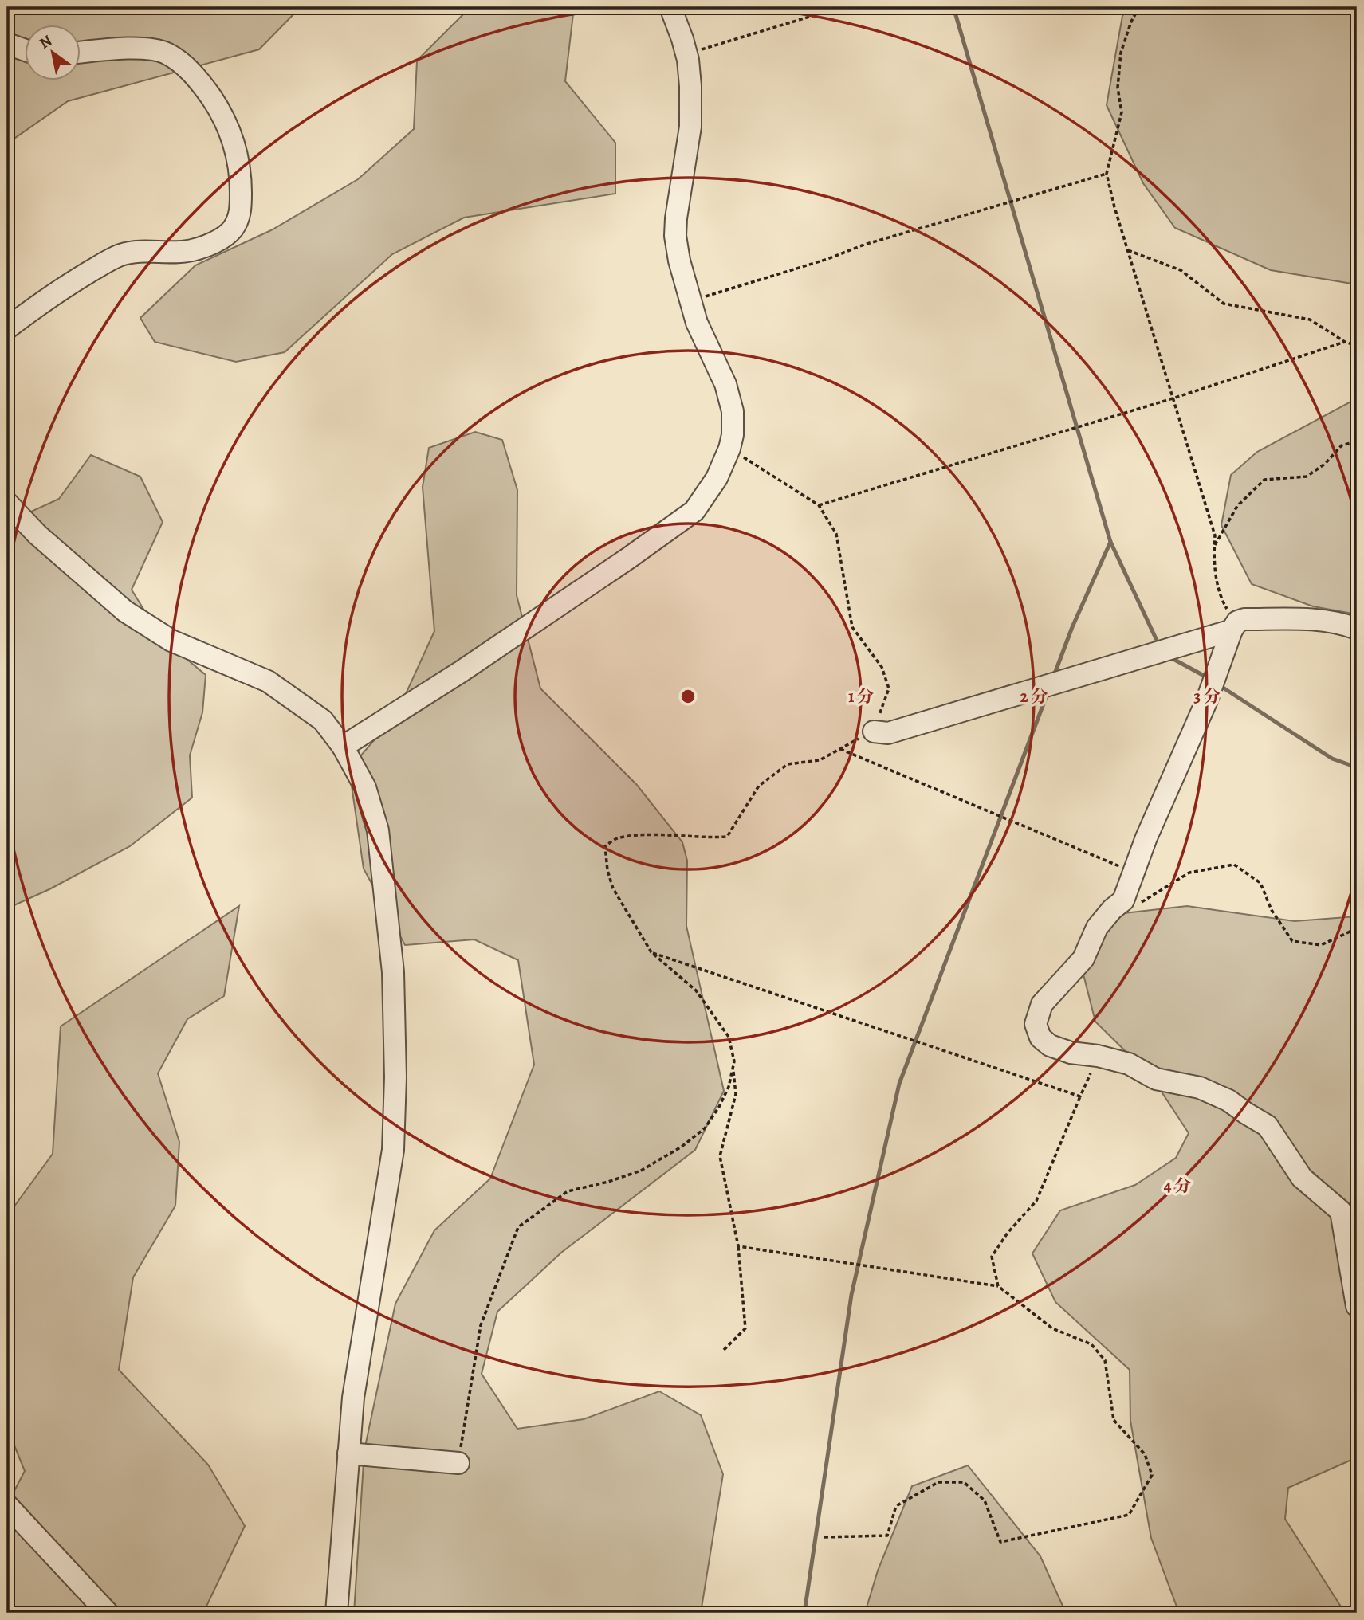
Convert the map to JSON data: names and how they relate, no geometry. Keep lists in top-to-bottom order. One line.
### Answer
{"north":"top left","rings":["1 分","2 分","3 分","4 分"]}
